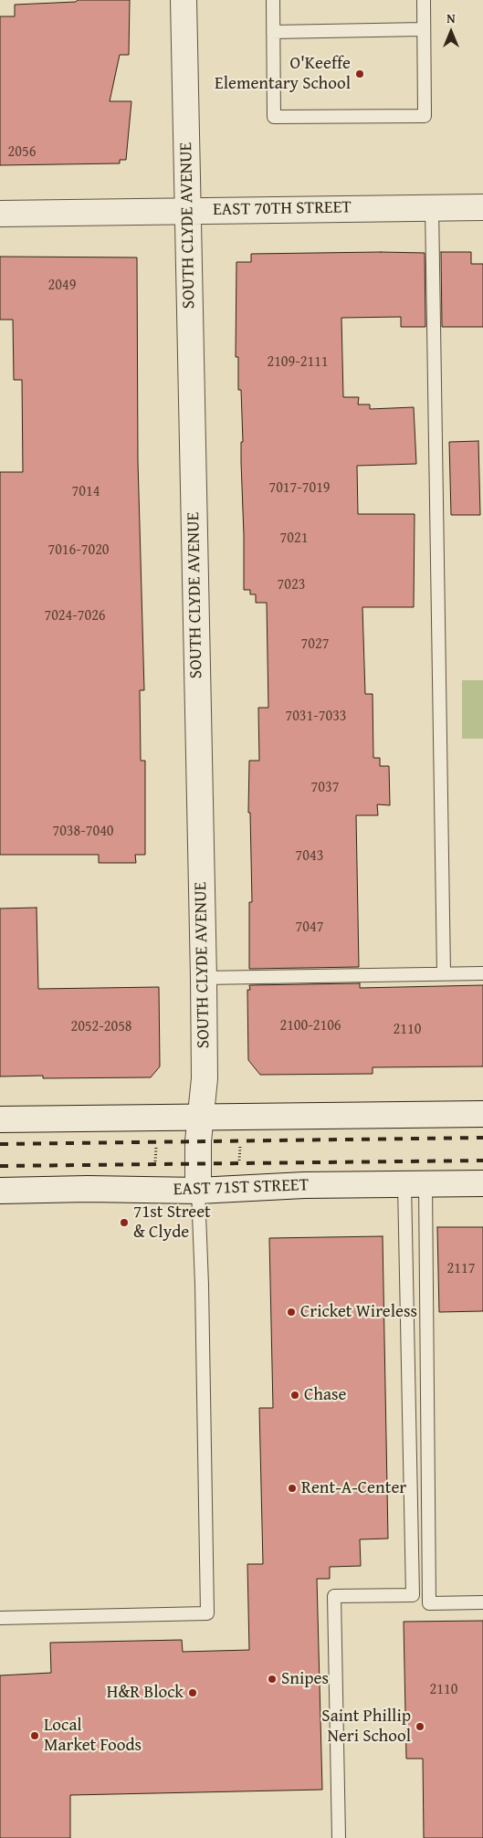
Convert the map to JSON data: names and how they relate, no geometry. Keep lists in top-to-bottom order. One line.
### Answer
{"streets":{"street":["EAST 70TH STREET","SOUTH CLYDE AVENUE","EAST 71ST STREET"]},"crossings":[["EAST 70TH STREET","SOUTH CLYDE AVENUE"],["SOUTH CLYDE AVENUE","EAST 71ST STREET"]],"places":["O'Keeffe Elementary School","71st Street & Clyde","Cricket Wireless","Chase","Rent-A-Center","Snipes","H&R Block","Saint Phillip Neri School","Local Market Foods"],"house_numbers":["2056","2049","2109-2111","7017-7019","7014","7021","7016-7020","7023","7024-7026","7027","7031-7033","7037","7038-7040","7043","7047","2100-2106","2052-2058","2110","2117","2110"],"north":"top"}
